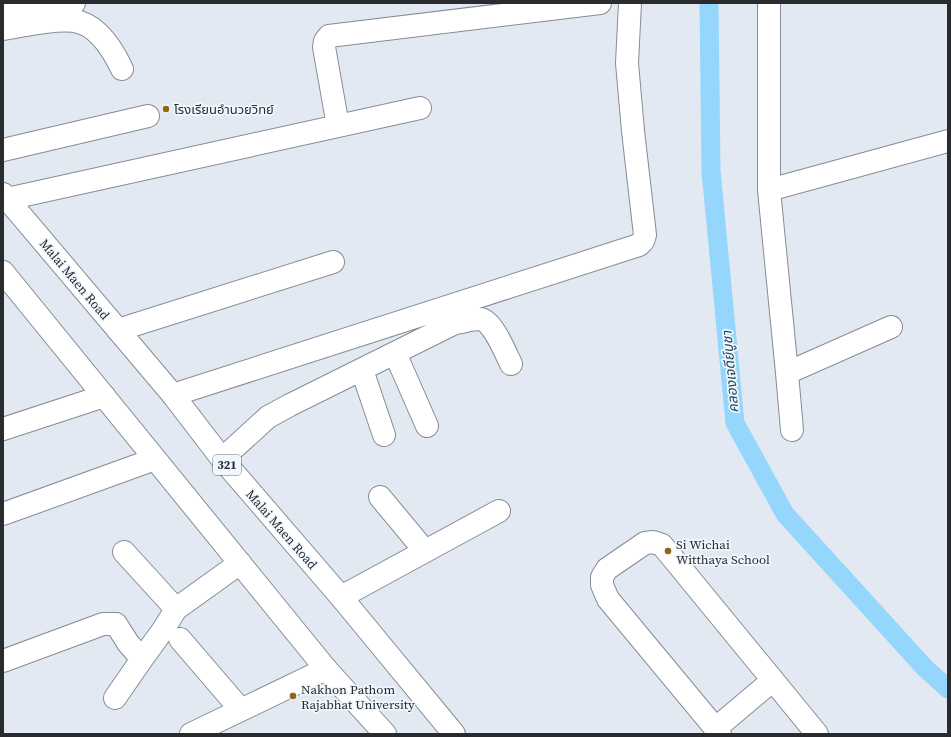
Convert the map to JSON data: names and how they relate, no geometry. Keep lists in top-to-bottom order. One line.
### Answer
{"streets":{"main road":["Malai Maen Road","321"]},"water":["คลองเจดีย์บูชา"],"places":["โรงเรียนอำนวยวิทย์","Si Wichai Witthaya School","Nakhon Pathom Rajabhat University"]}
